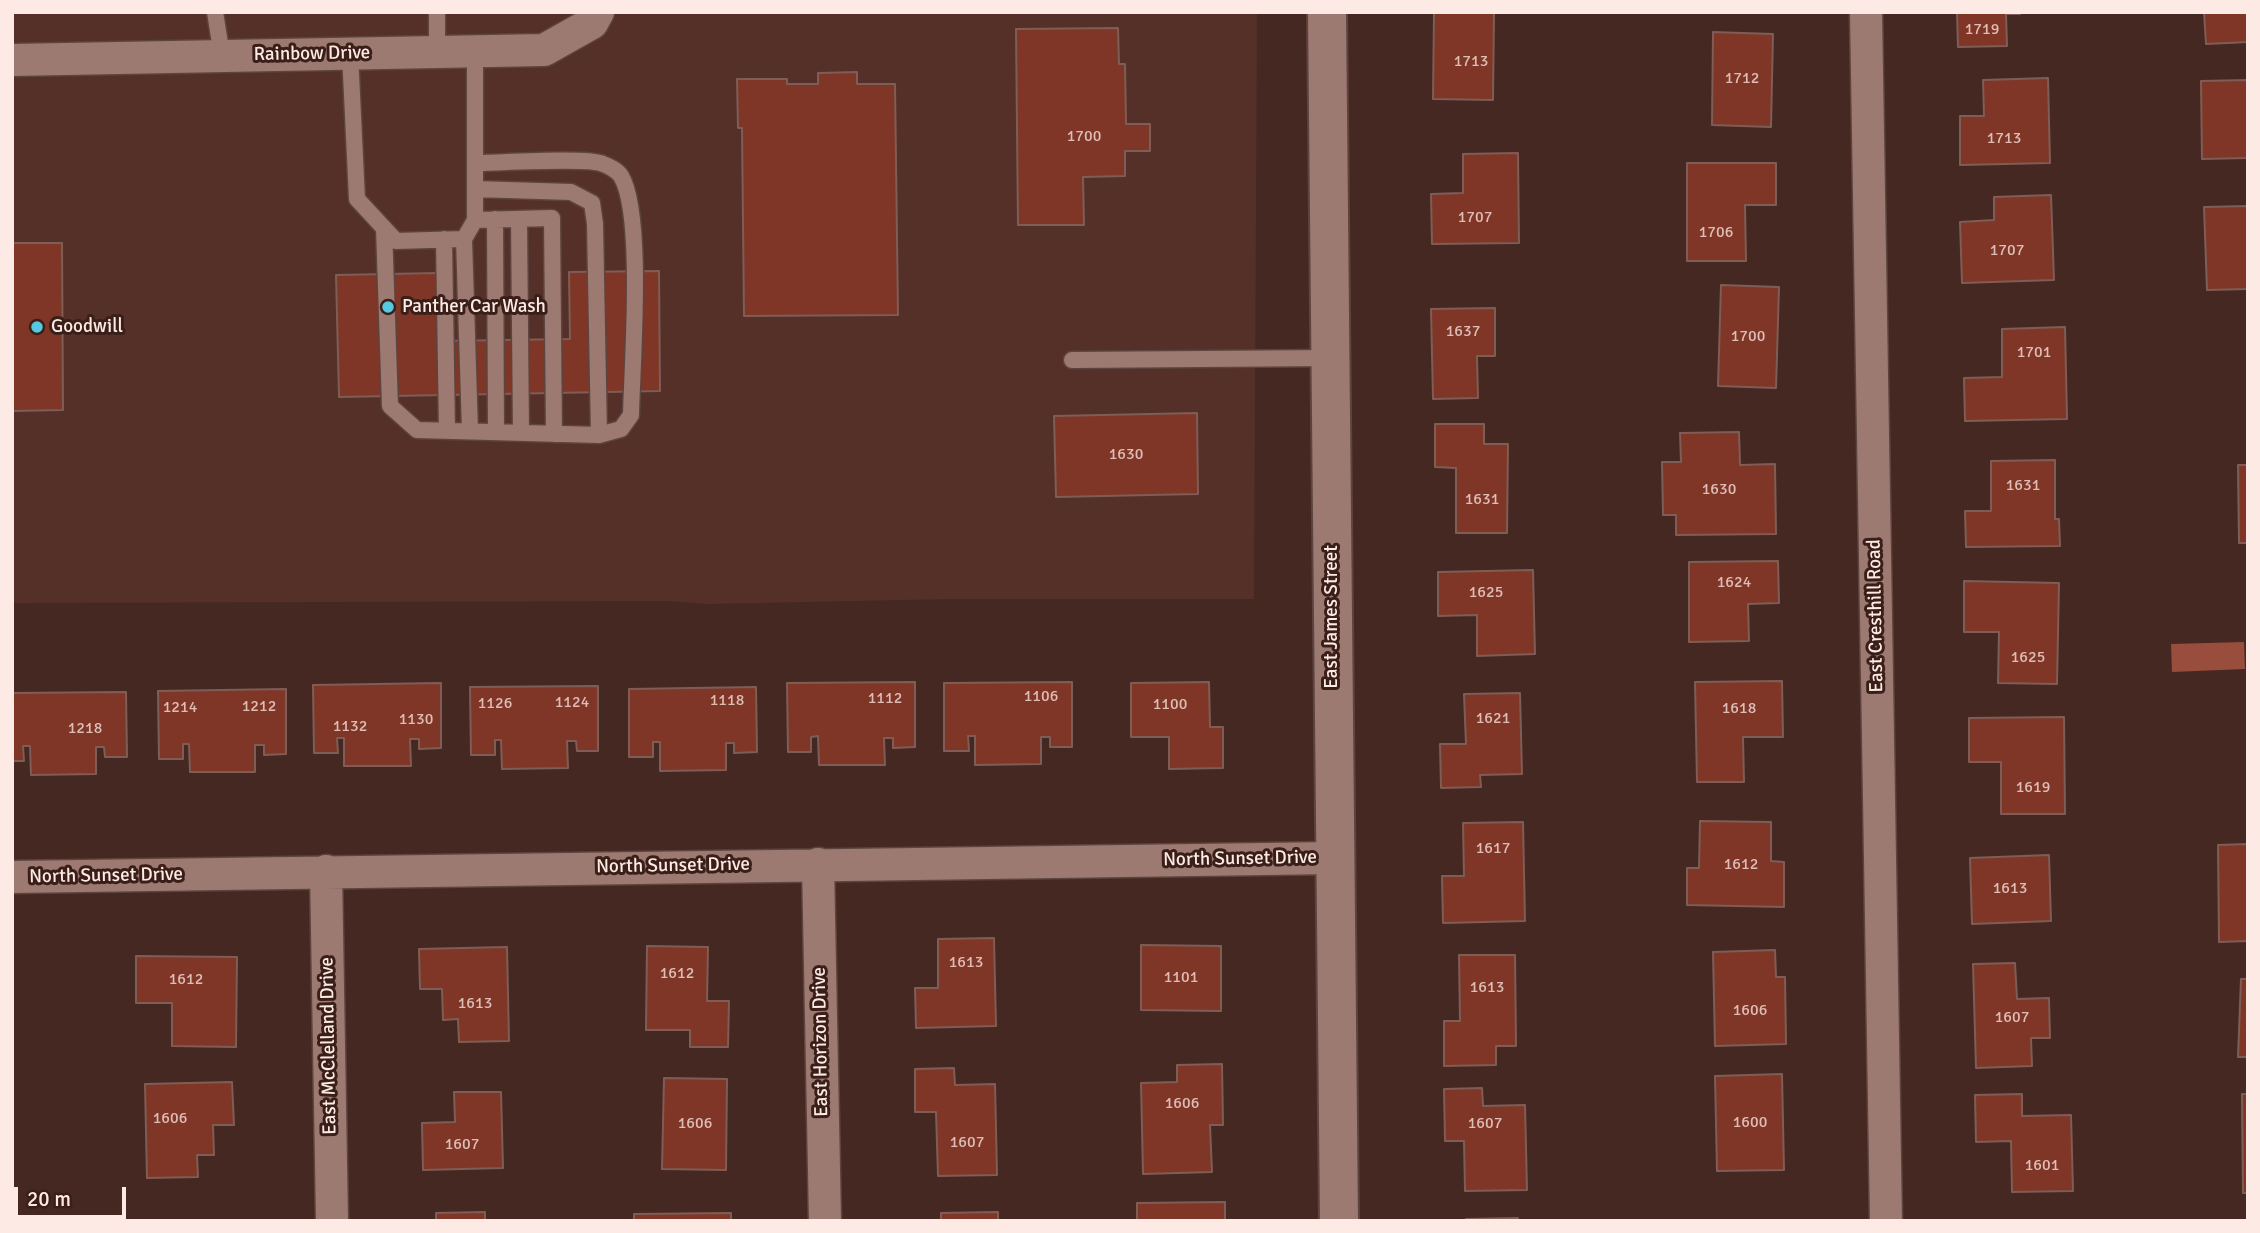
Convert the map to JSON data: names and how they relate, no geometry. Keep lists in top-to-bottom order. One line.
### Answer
{"streets":{"street":["Rainbow Drive","East Cresthill Road","East James Street","North Sunset Drive","East Horizon Drive","East McClelland Drive"]},"crossings":[["East James Street","North Sunset Drive"],["North Sunset Drive","East Horizon Drive"],["North Sunset Drive","East McClelland Drive"]],"places":["Panther Car Wash","Goodwill"],"house_numbers":["1719","1713","1712","1700","1713","1707","1706","1707","1637","1700","1701","1630","1631","1630","1631","1624","1625","1625","1106","1112","1118","1124","1126","1100","1212","1214","1618","1621","1130","1132","1218","1619","1617","1612","1613","1613","1612","1101","1612","1613","1613","1606","1607","1606","1606","1600","1606","1607","1607","1607","1601"],"scale_bar":"20 m"}
